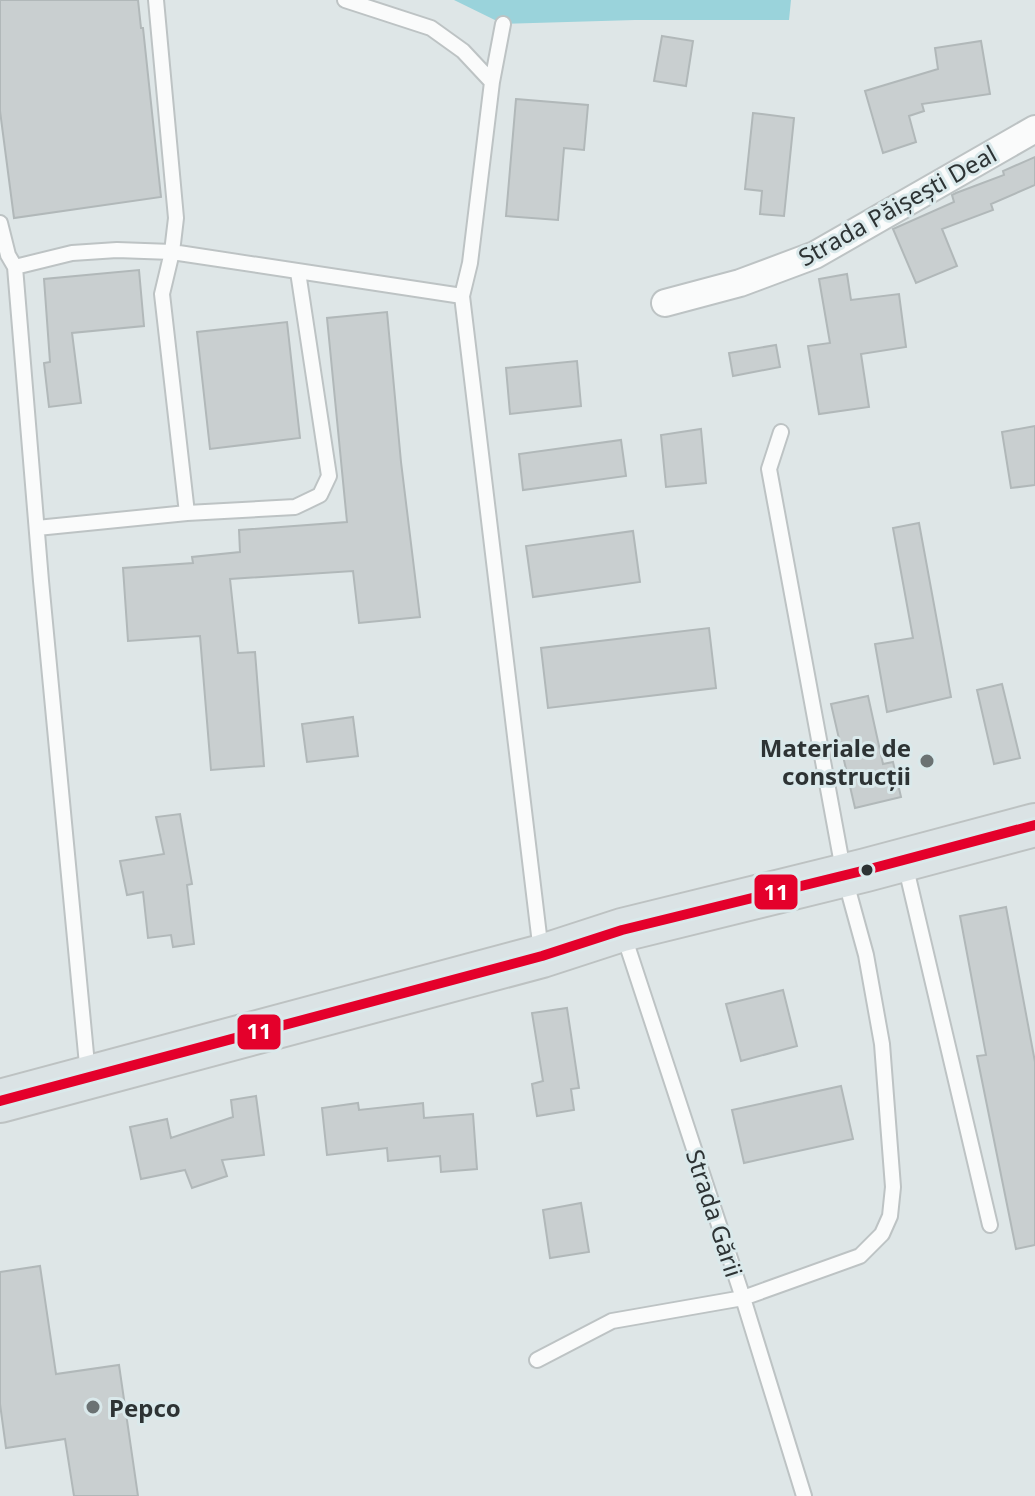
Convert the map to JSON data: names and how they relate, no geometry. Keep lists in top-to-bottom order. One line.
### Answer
{"streets":{"street":["Strada Păișești Deal"],"lane":["Strada Gării"]},"places":["Materiale de construcții","Pepco"],"lines":["transit line 11"]}
